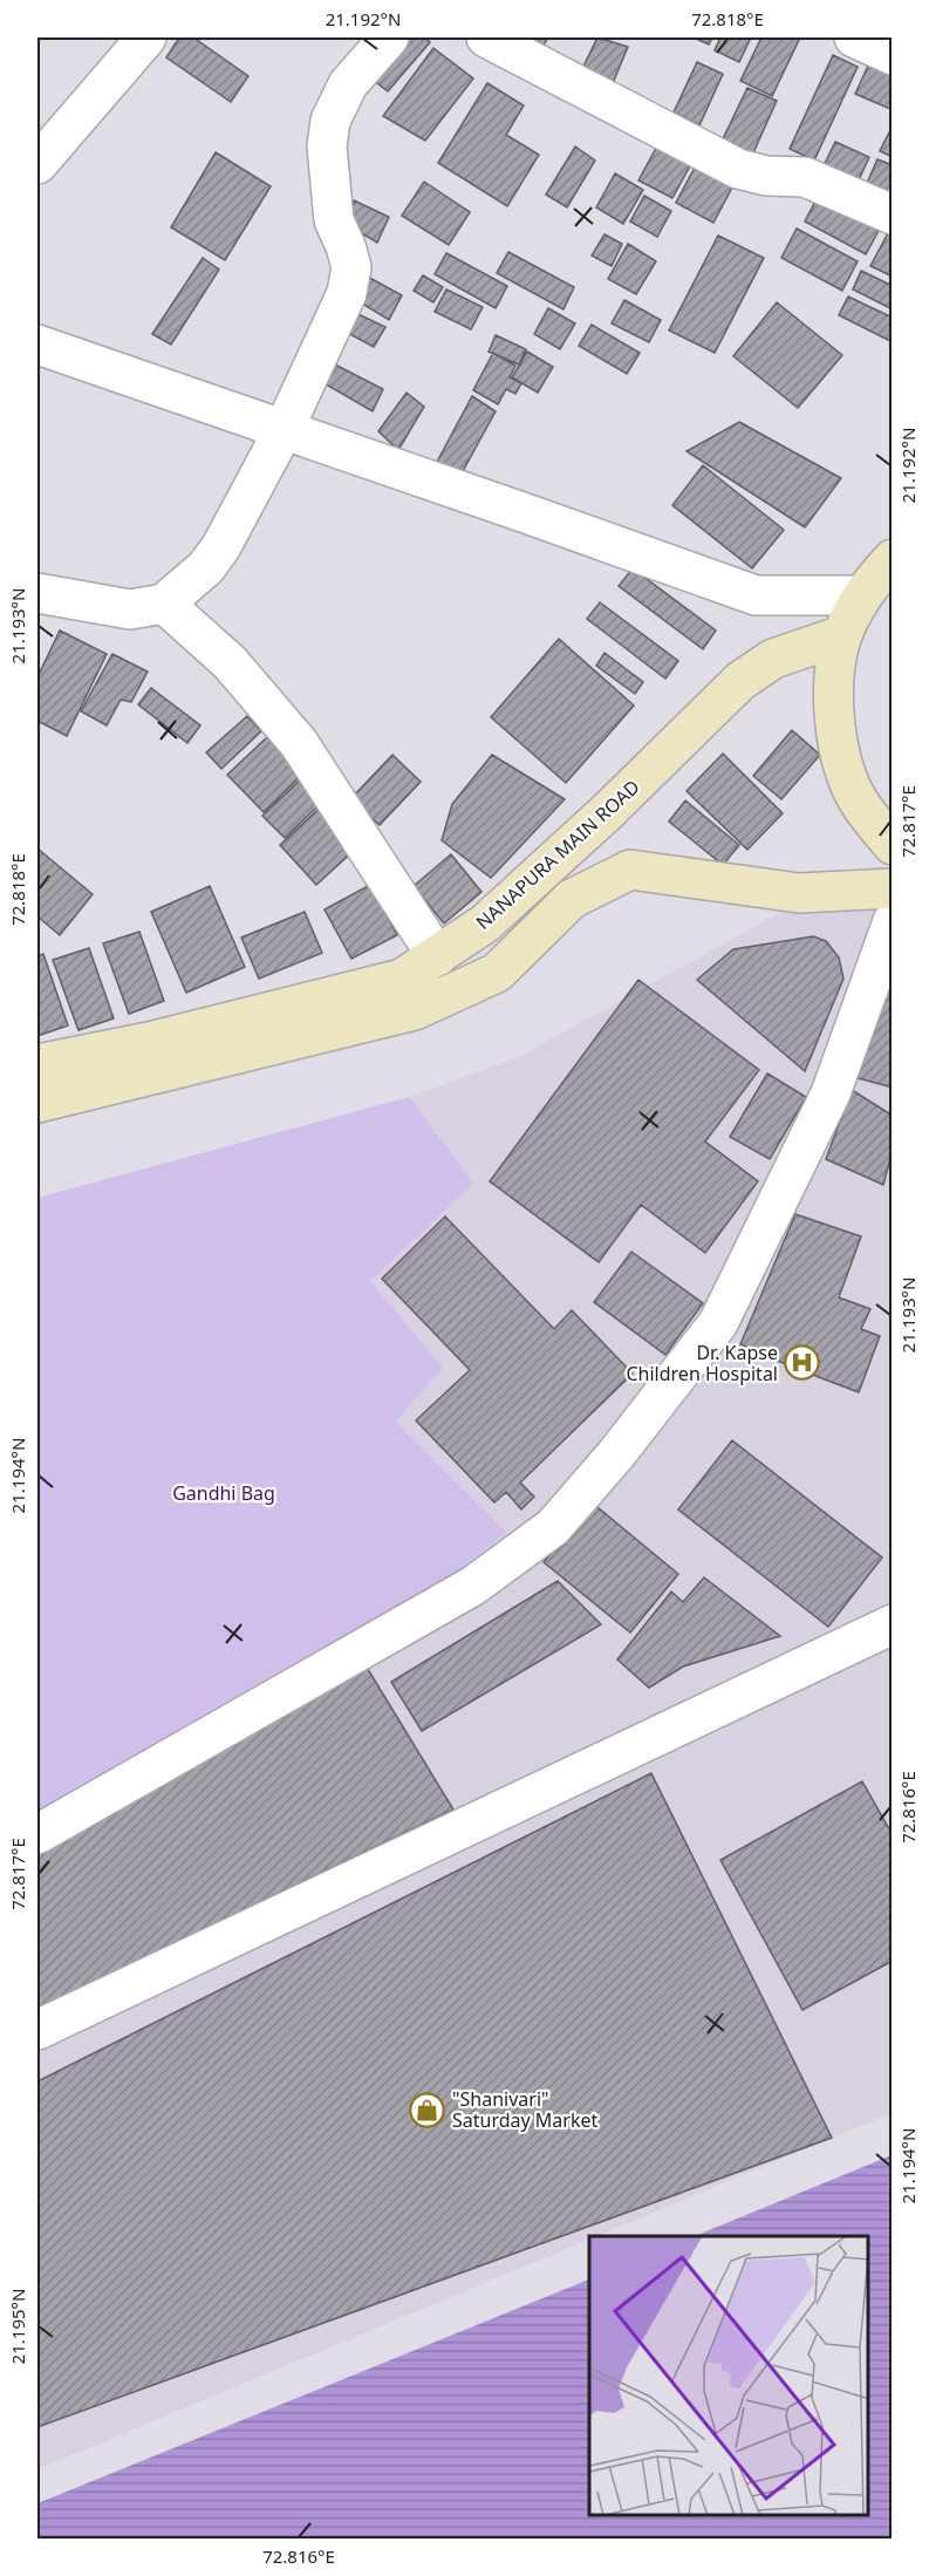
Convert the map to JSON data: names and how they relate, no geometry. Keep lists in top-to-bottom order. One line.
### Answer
{"streets":{"main road":["NANAPURA MAIN ROAD"]},"parks":["Gandhi Bag"],"places":{"hospital":["Dr. Kapse Children Hospital"],"shop":["\"Shanivari\" Saturday Market"]},"coordinates":["21.192°N","72.818°E","21.193°N","72.817°E","21.194°N","72.816°E","21.195°N"]}
